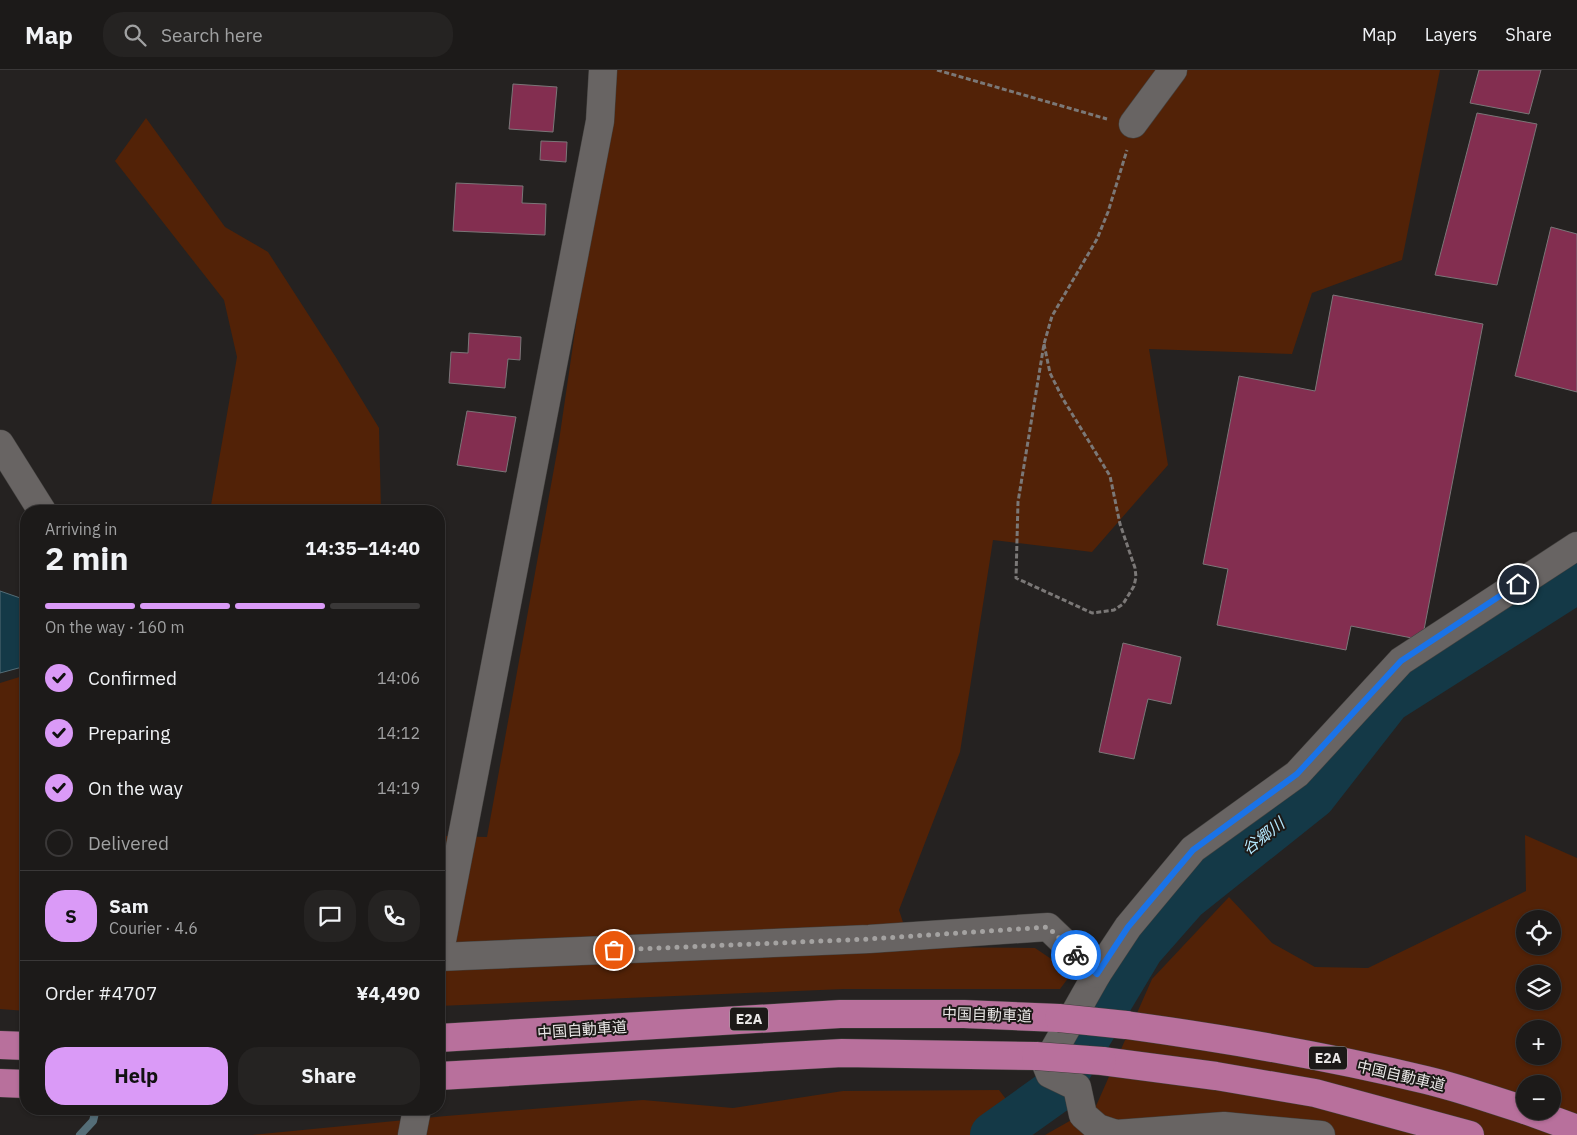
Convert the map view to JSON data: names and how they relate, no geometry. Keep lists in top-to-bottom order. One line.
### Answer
{"streets":{"highway":["中国自動車道","E2A"]},"water":["谷郷川"],"page":{"header":"Map","search":"Search here","nav":["Map","Layers","Share"],"heading":["2 min","Arriving in","14:35–14:40"],"panel":["Sam","Courier · 4.6","Order #4707","¥4,490"],"bar":"On the way · 160 m","list":[["Confirmed","14:06"],["Preparing","14:12"],["On the way","14:19"],"Delivered"],"round":"S","map_buttons":["+","−"],"buttons":["Help","Share"]}}
